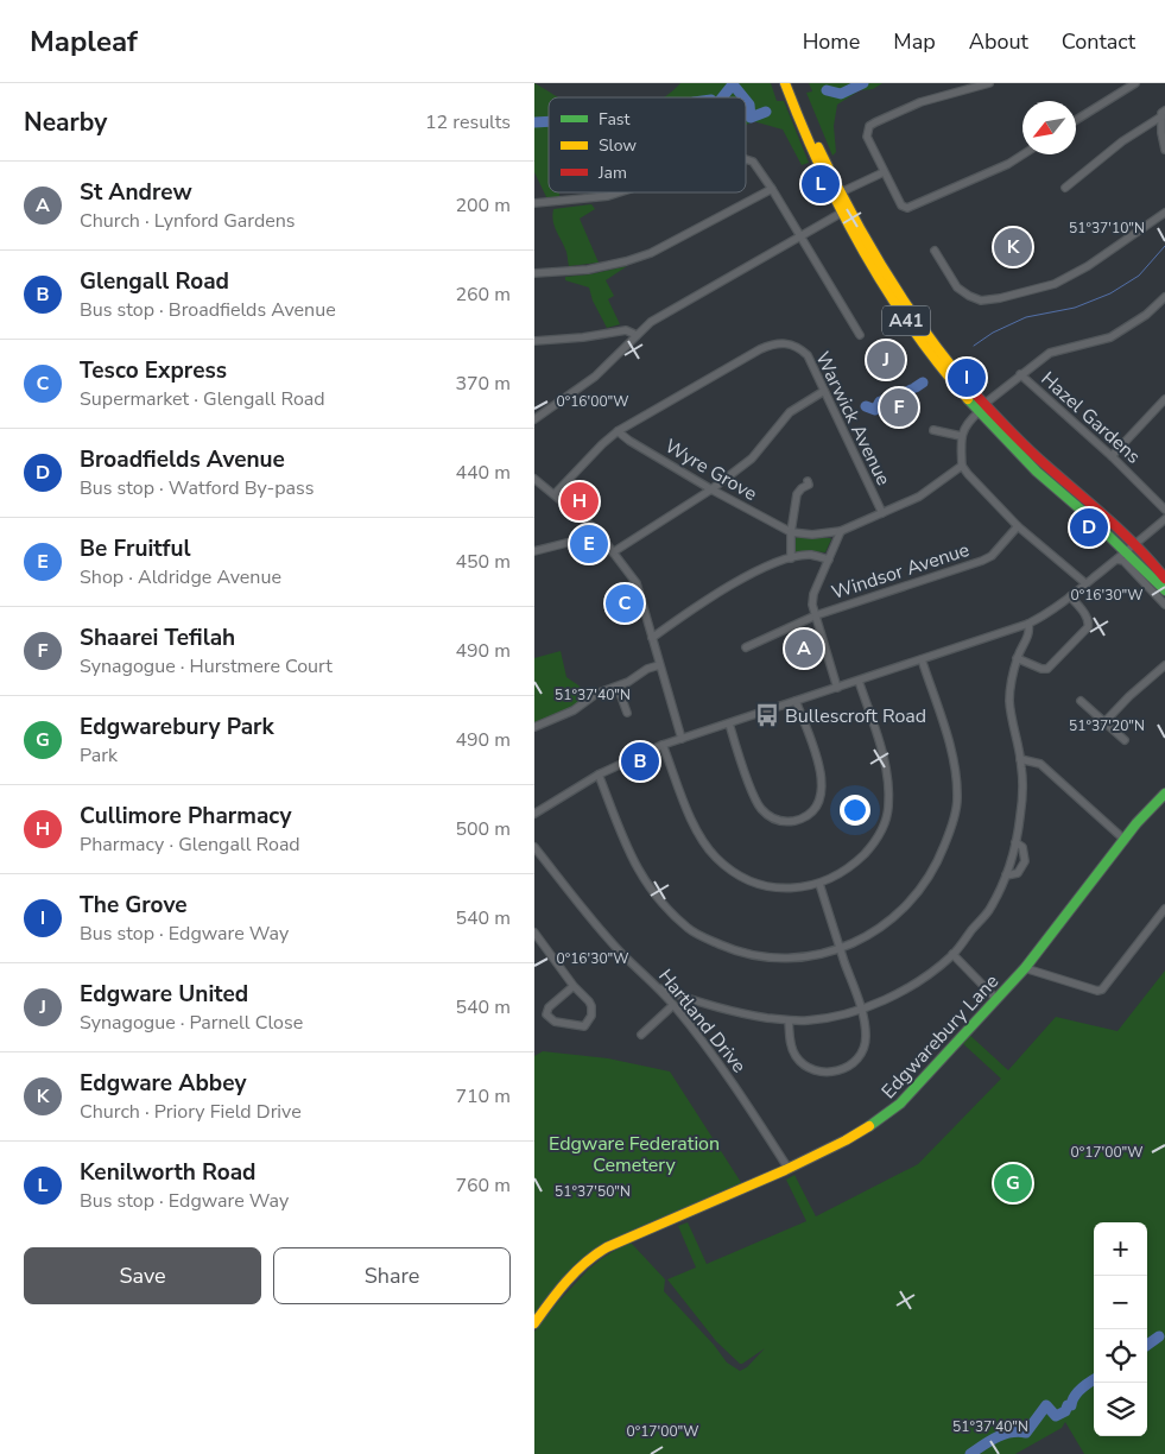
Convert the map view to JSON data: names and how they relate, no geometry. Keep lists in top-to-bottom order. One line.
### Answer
{"streets":{"main road":["A41","Edgwarebury Lane"],"street":["Hazel Gardens","Warwick Avenue","Wyre Grove","Windsor Avenue","Hartland Drive"]},"crossings":[["Warwick Avenue","Wyre Grove"],["Hartland Drive","Edgwarebury Lane"]],"parks":["Edgware Federation Cemetery"],"places":{"bus stop":["Bullescroft Road"]},"legend":["Fast","Slow","Jam"],"north":"bottom left","page":{"header":"Mapleaf","nav":["Home","Map","About","Contact"],"heading":["Nearby","12 results"],"list":[{"mark":"A","name":"St Andrew","note":"Church · Lynford Gardens","value":"200 m"},{"mark":"B","name":"Glengall Road","note":"Bus stop · Broadfields Avenue","value":"260 m"},{"mark":"C","name":"Tesco Express","note":"Supermarket · Glengall Road","value":"370 m"},{"mark":"D","name":"Broadfields Avenue","note":"Bus stop · Watford By-pass","value":"440 m"},{"mark":"E","name":"Be Fruitful","note":"Shop · Aldridge Avenue","value":"450 m"},{"mark":"F","name":"Shaarei Tefilah","note":"Synagogue · Hurstmere Court","value":"490 m"},{"mark":"G","name":"Edgwarebury Park","note":"Park","value":"490 m"},{"mark":"H","name":"Cullimore Pharmacy","note":"Pharmacy · Glengall Road","value":"500 m"},{"mark":"I","name":"The Grove","note":"Bus stop · Edgware Way","value":"540 m"},{"mark":"J","name":"Edgware United","note":"Synagogue · Parnell Close","value":"540 m"},{"mark":"K","name":"Edgware Abbey","note":"Church · Priory Field Drive","value":"710 m"},{"mark":"L","name":"Kenilworth Road","note":"Bus stop · Edgware Way","value":"760 m"}],"pins":["L","K","J","I","F","H","D","E","C","A","B","G"],"map_buttons":["+","−"],"buttons":["Save","Share"]},"coordinates":["51°37'10\"N","0°16'00\"W","0°16'30\"W","51°37'40\"N","51°37'20\"N","0°17'00\"W","51°37'50\"N"]}
